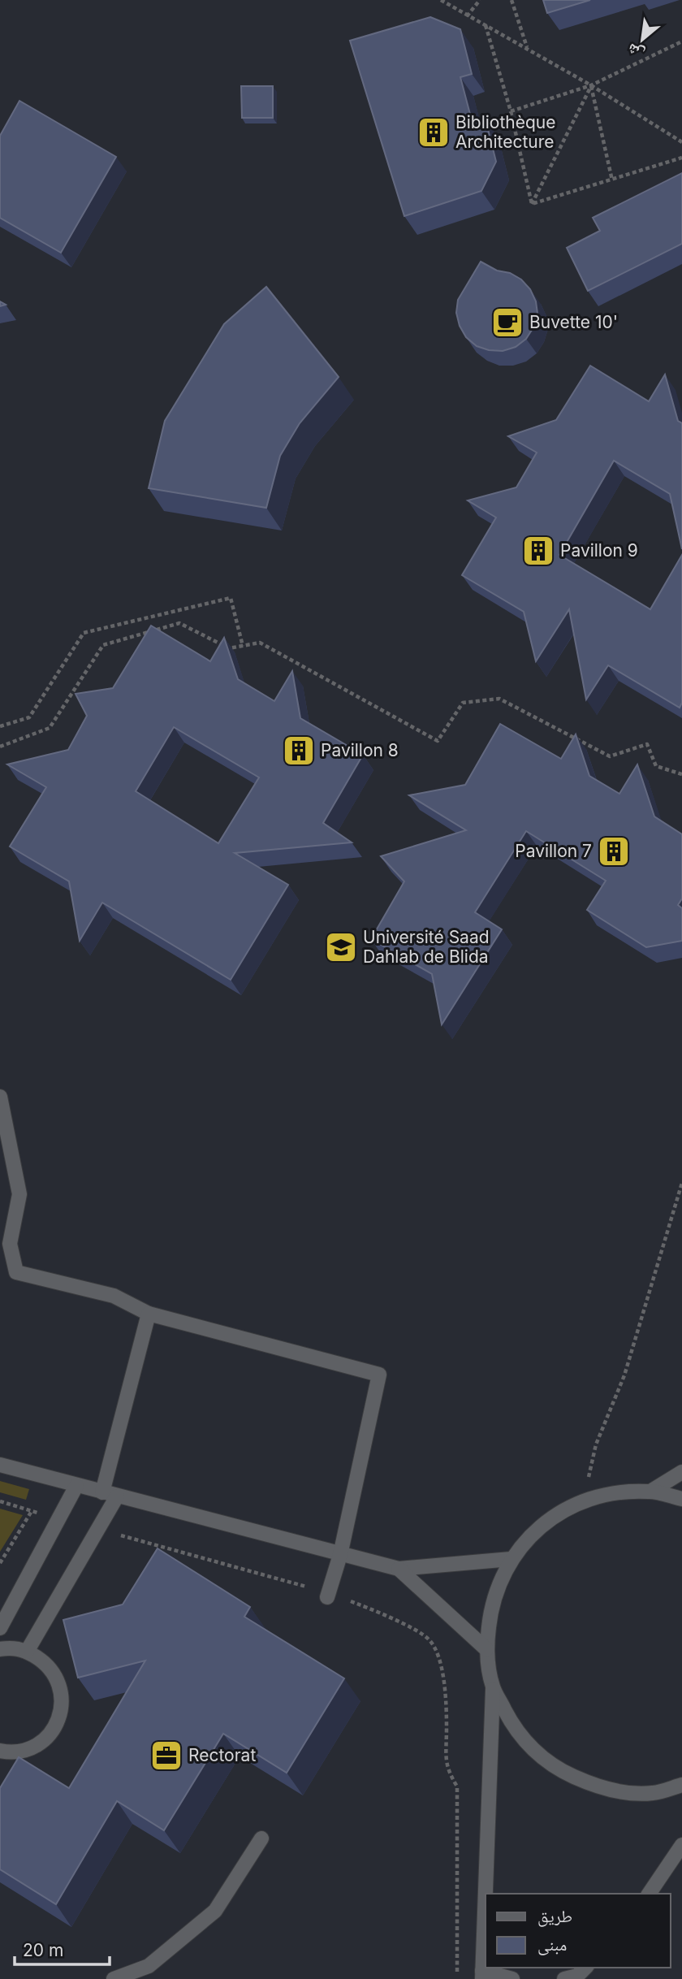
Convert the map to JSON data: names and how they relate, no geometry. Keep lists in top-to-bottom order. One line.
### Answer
{"places":{"building":["Bibliothèque Architecture","Pavillon 9","Pavillon 8","Pavillon 7"],"cafe":["Buvette 10'"],"school or university":["Université Saad Dahlab de Blida"],"office":["Rectorat"]},"legend":["طريق","مبنى"],"scale_bar":"20 m","north":"bottom left"}
